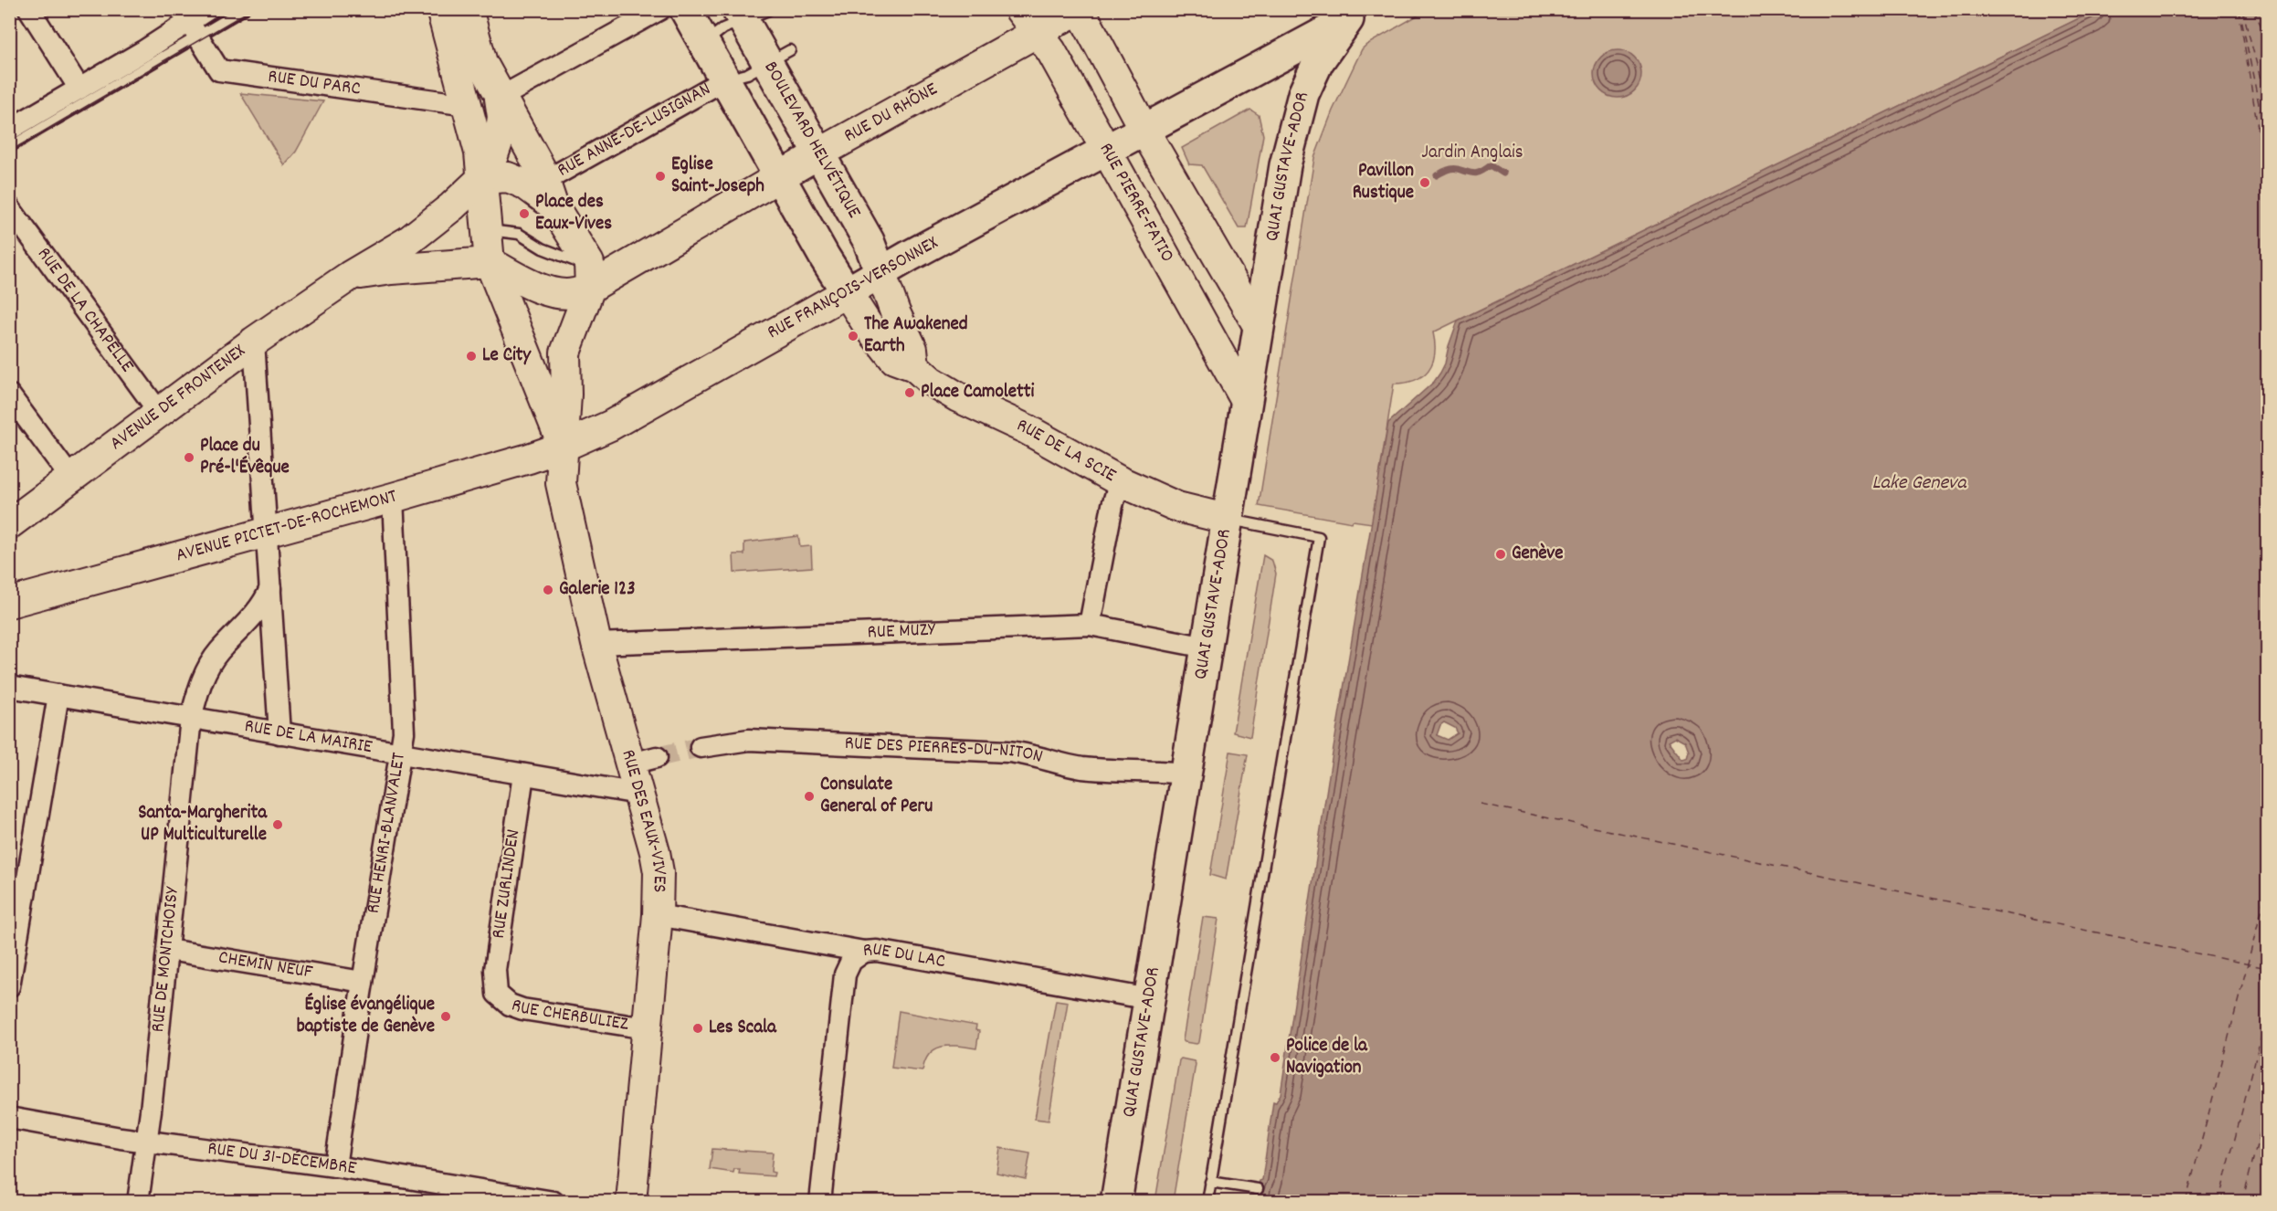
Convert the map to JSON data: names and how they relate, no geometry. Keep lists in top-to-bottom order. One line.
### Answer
{"streets":{"main road":["BOULEVARD HELVÉTIQUE","QUAI GUSTAVE-ADOR","RUE FRANÇOIS-VERSONNEX"],"street":["RUE DU PARC","RUE DU RHÔNE","RUE ANNE-DE-LUSIGNAN","RUE PIERRE-FATIO","RUE DE LA CHAPELLE","AVENUE DE FRONTENEX","RUE DE LA SCIE","AVENUE PICTET-DE-ROCHEMONT","RUE MUZY","RUE DE LA MAIRIE","RUE DES PIERRES-DU-NITON","RUE DES EAUX-VIVES","RUE HENRI-BLANVALET","RUE ZURLINDEN","RUE DU LAC","RUE DE MONTCHOISY","CHEMIN NEUF","RUE CHERBULIEZ","RUE DU 31-DÉCEMBRE"]},"crossings":[["RUE DU RHÔNE","BOULEVARD HELVÉTIQUE"],["RUE DU RHÔNE","RUE PIERRE-FATIO"],["BOULEVARD HELVÉTIQUE","RUE FRANÇOIS-VERSONNEX"],["QUAI GUSTAVE-ADOR","RUE PIERRE-FATIO"],["QUAI GUSTAVE-ADOR","RUE FRANÇOIS-VERSONNEX"],["QUAI GUSTAVE-ADOR","RUE DE LA SCIE"],["QUAI GUSTAVE-ADOR","RUE MUZY"],["QUAI GUSTAVE-ADOR","RUE DES PIERRES-DU-NITON"],["QUAI GUSTAVE-ADOR","RUE DU LAC"],["RUE PIERRE-FATIO","RUE FRANÇOIS-VERSONNEX"],["RUE FRANÇOIS-VERSONNEX","AVENUE PICTET-DE-ROCHEMONT"],["RUE FRANÇOIS-VERSONNEX","RUE DES EAUX-VIVES"],["RUE DE LA CHAPELLE","AVENUE DE FRONTENEX"],["AVENUE PICTET-DE-ROCHEMONT","RUE DES EAUX-VIVES"],["AVENUE PICTET-DE-ROCHEMONT","RUE HENRI-BLANVALET"],["RUE MUZY","RUE DES EAUX-VIVES"],["RUE DE LA MAIRIE","RUE DES EAUX-VIVES"],["RUE DE LA MAIRIE","RUE HENRI-BLANVALET"],["RUE DE LA MAIRIE","RUE ZURLINDEN"],["RUE DE LA MAIRIE","RUE DE MONTCHOISY"],["RUE DES EAUX-VIVES","RUE DU LAC"],["RUE DES EAUX-VIVES","RUE CHERBULIEZ"],["RUE HENRI-BLANVALET","CHEMIN NEUF"],["RUE HENRI-BLANVALET","RUE DU 31-DÉCEMBRE"],["RUE ZURLINDEN","RUE CHERBULIEZ"],["RUE DE MONTCHOISY","CHEMIN NEUF"],["RUE DE MONTCHOISY","RUE DU 31-DÉCEMBRE"]],"water":["Lake Geneva"],"parks":["Jardin Anglais"],"places":["Eglise Saint-Joseph","Pavillon Rustique","Place des Eaux-Vives","The Awakened Earth","Le City","Place Camoletti","Place du Pré-l'Évêque","Genève","Galerie 123","Consulate General of Peru","Santa-Margherita UP Multiculturelle","Église évangélique baptiste de Genève","Les Scala","Police de la Navigation"]}
